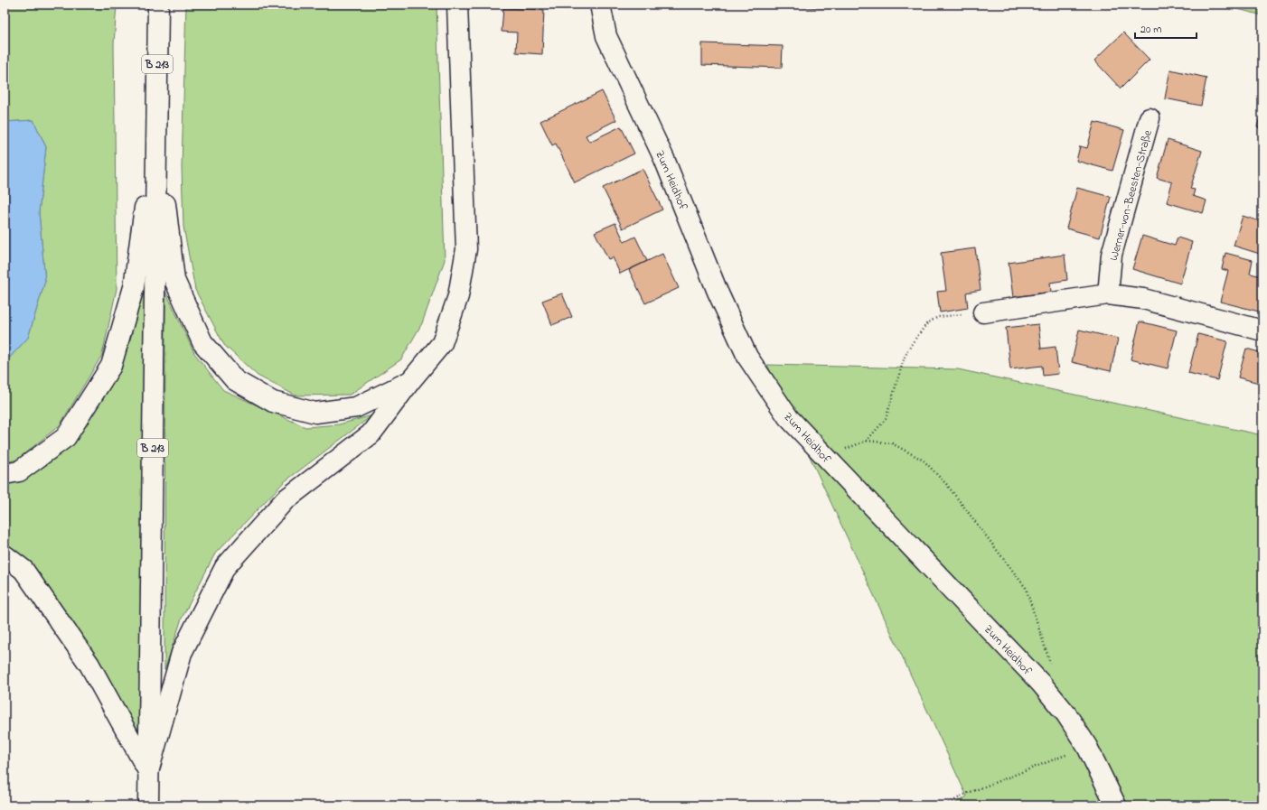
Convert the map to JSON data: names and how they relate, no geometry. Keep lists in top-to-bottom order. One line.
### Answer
{"streets":{"main road":["B 213","Zum Heidhof","Werner-von-Beesten-Straße"]},"scale_bar":"20 m"}
